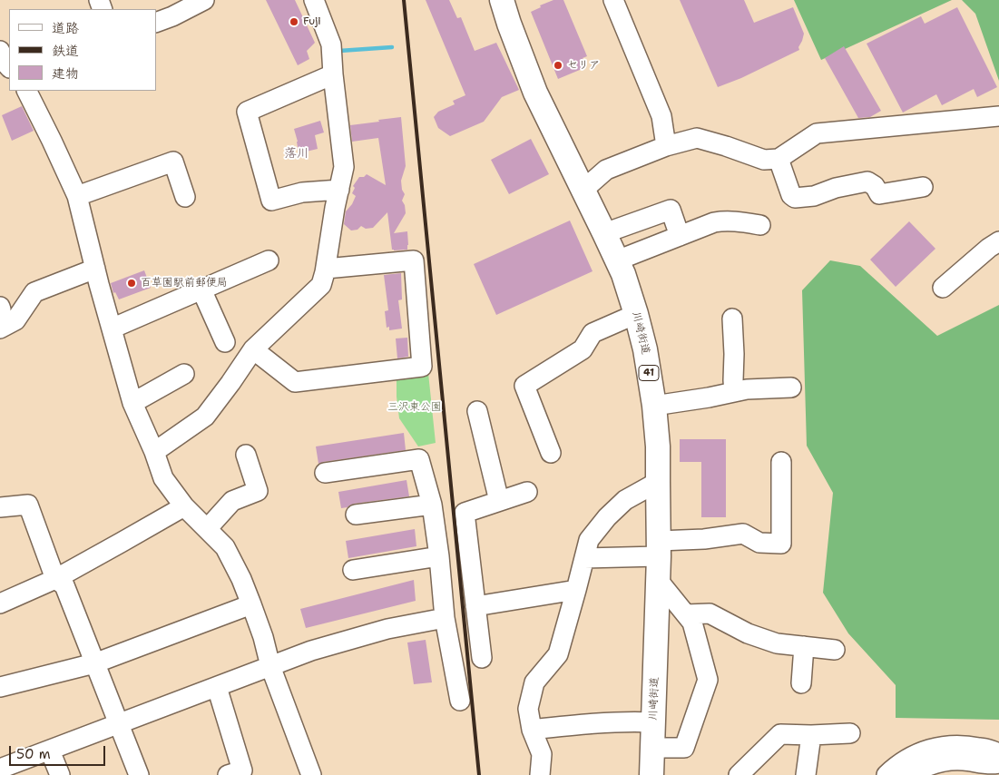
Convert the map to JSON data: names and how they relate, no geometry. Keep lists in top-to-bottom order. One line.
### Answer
{"streets":{"main road":["川崎街道","41"]},"districts":["落川"],"parks":["三沢東公園"],"places":["Fuji","セリア","百草園駅前郵便局"],"legend":["道路","鉄道","建物"],"scale_bar":"50 m"}
